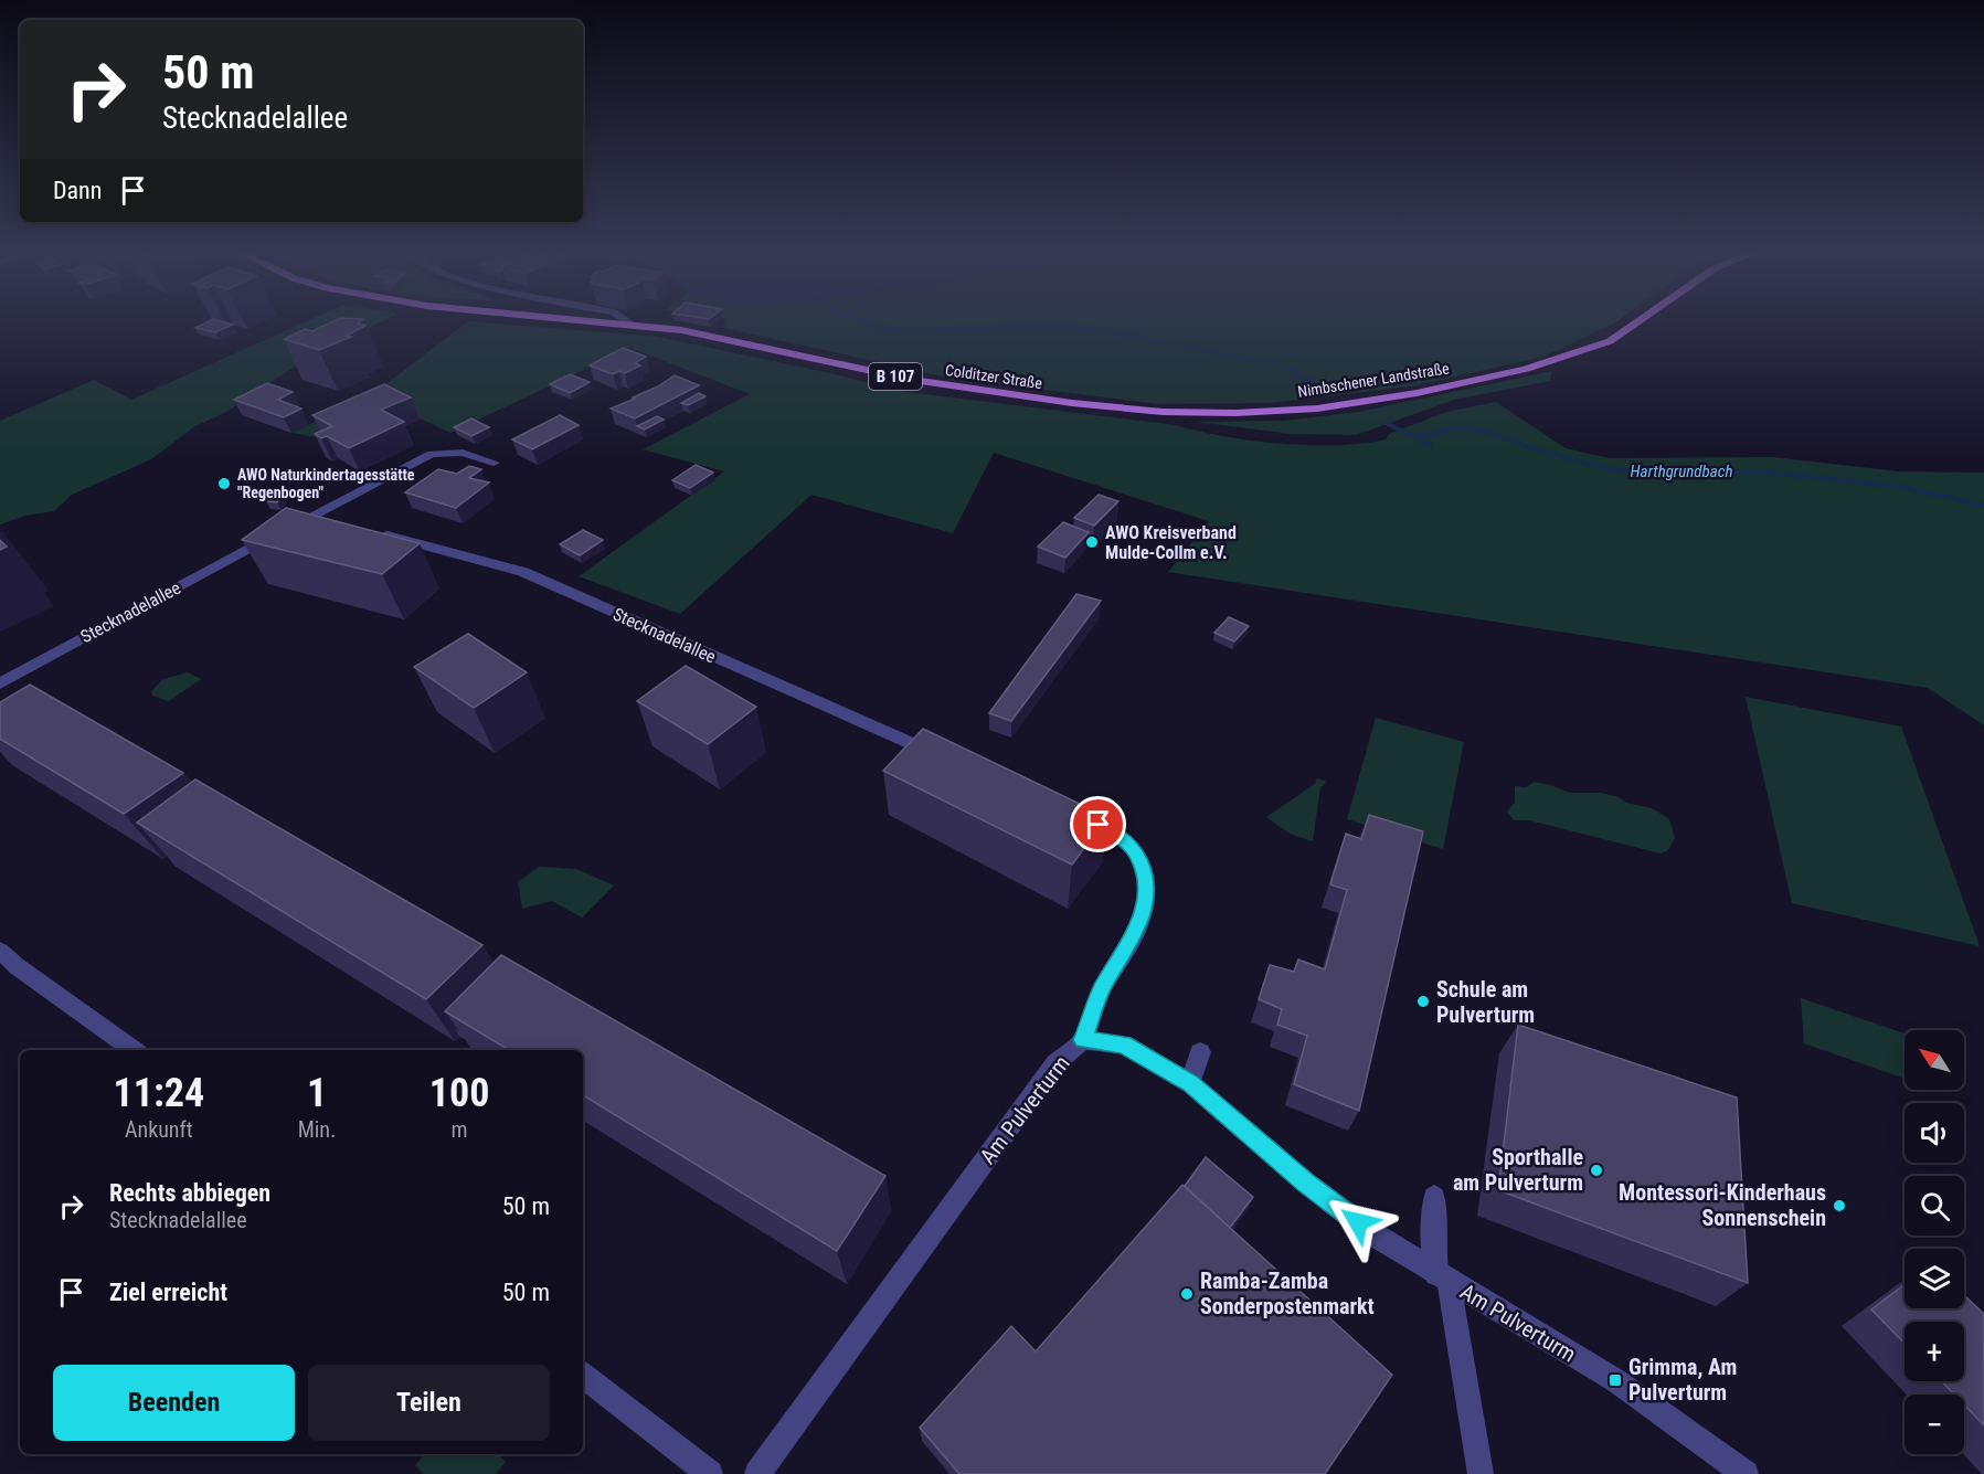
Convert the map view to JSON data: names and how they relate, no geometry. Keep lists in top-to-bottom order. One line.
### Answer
{"streets":{"main road":["B 107","Colditzer Straße","Nimbschener Landstraße"],"street":["Stecknadelallee","Am Pulverturm"]},"crossings":[["Colditzer Straße","Nimbschener Landstraße"]],"water":["Harthgrundbach"],"places":{"other":["AWO Naturkindertagesstätte \"Regenbogen\"","AWO Kreisverband Mulde-Collm e.V.","Schule am Pulverturm","Sporthalle am Pulverturm","Montessori-Kinderhaus Sonnenschein","Ramba-Zamba Sonderpostenmarkt"],"transit":["Grimma, Am Pulverturm"]},"north":"top left","page":{"turn":["50 m","Stecknadelallee"],"then":"Dann","map_buttons":["+","−"],"eta":["11:24","Ankunft","1","Min.","100","m"],"list":[{"name":"Rechts abbiegen","note":"Stecknadelallee","value":"50 m"},{"name":"Ziel erreicht","value":"50 m"}],"buttons":["Beenden","Teilen"]}}
